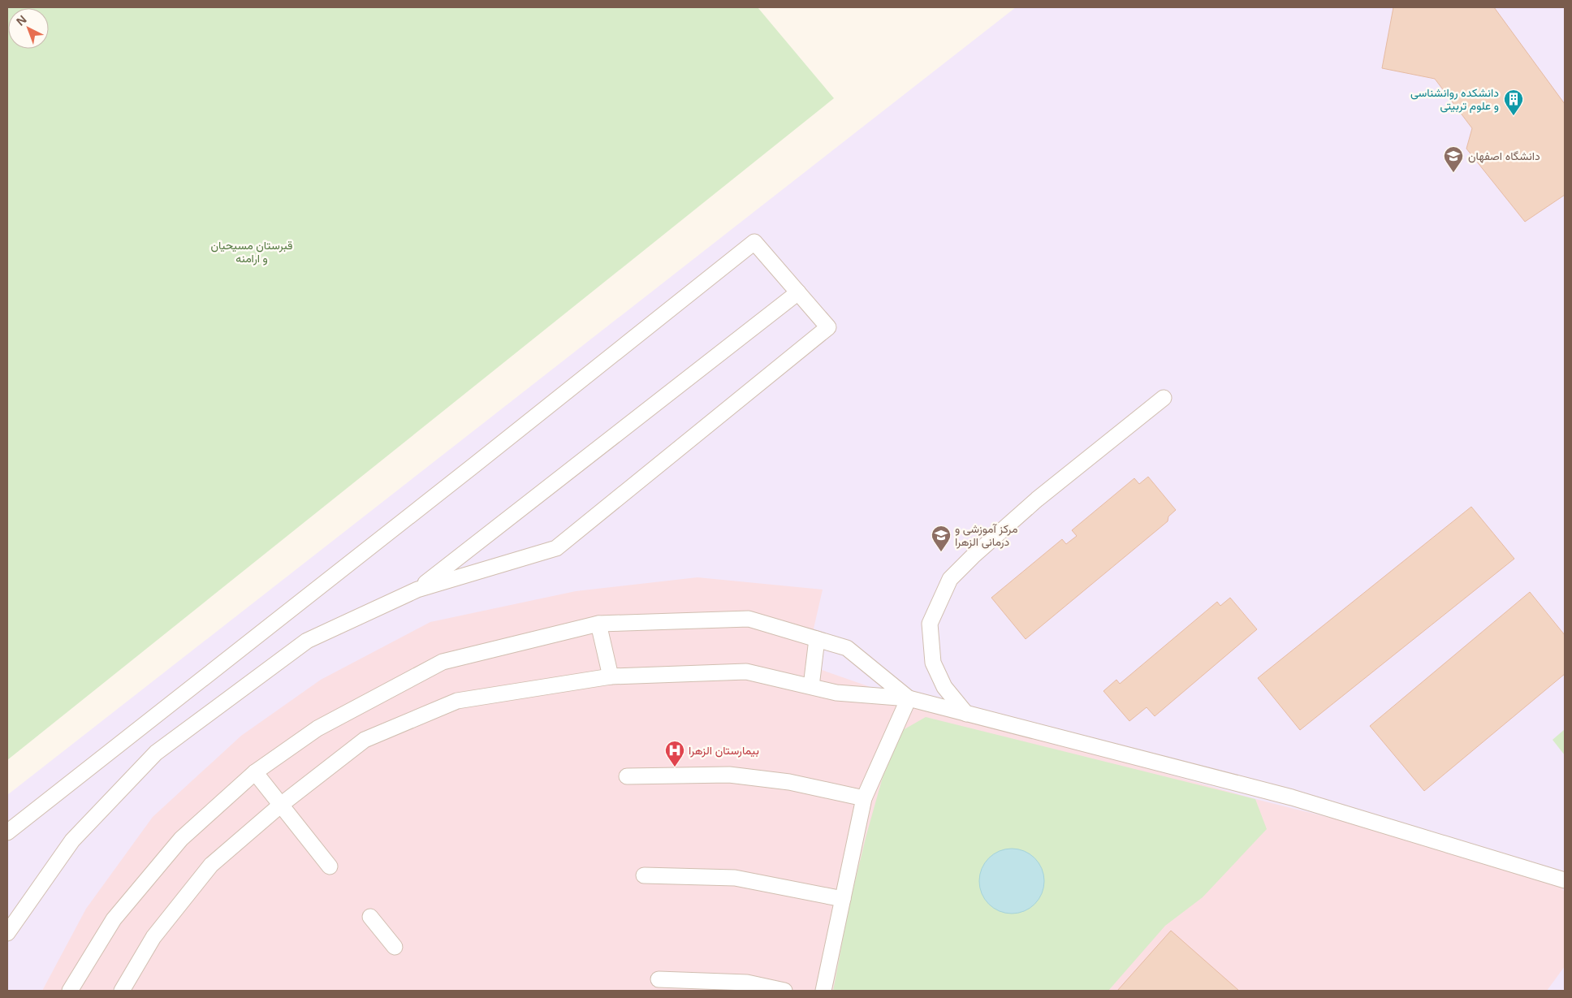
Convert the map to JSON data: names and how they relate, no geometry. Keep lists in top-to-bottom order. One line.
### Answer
{"parks":["قبرستان مسیحیان و ارامنه"],"places":{"building":["دانشکده روانشناسی و علوم تربیتی"],"school or university":["دانشگاه اصفهان","مرکز آموزشی و درمانی الزهرا"],"hospital":["بیمارستان الزهرا"]},"north":"top left"}
